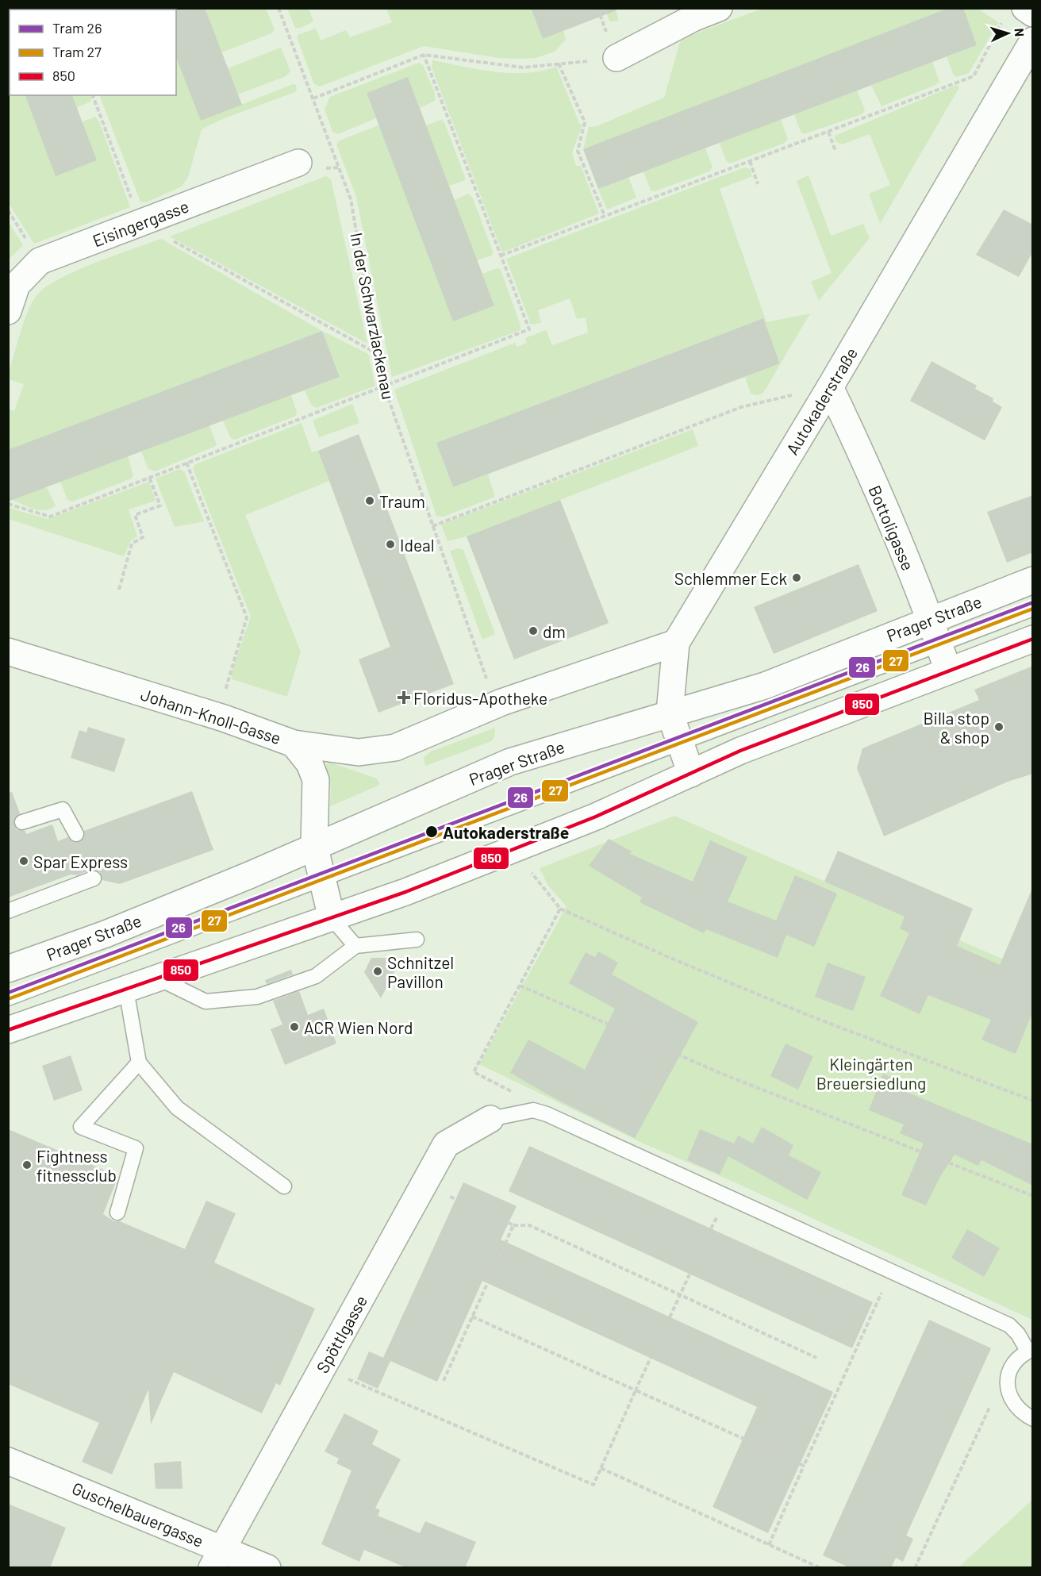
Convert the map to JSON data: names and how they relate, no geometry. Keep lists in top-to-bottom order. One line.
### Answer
{"streets":{"street":["Eisingergasse","Autokaderstraße","Bottoligasse","Prager Straße","Johann-Knoll-Gasse","Spöttlgasse","Guschelbauergasse"],"path":["In der Schwarzlackenau"]},"crossings":[["Autokaderstraße","Bottoligasse"],["Autokaderstraße","Prager Straße"],["Bottoligasse","Prager Straße"],["Prager Straße","Johann-Knoll-Gasse"],["Spöttlgasse","Guschelbauergasse"]],"parks":["Kleingärten Breuersiedlung"],"places":{"other":["Traum","Ideal","Schlemmer Eck","dm","Billa stop & shop","Autokaderstraße","Spar Express","Schnitzel Pavillon","ACR Wien Nord","Fightness fitnessclub"],"health":["Floridus-Apotheke"]},"lines":["tram line 26","tram line 27","transit line 850"],"legend":["Tram 26","Tram 27","850"],"north":"right"}
